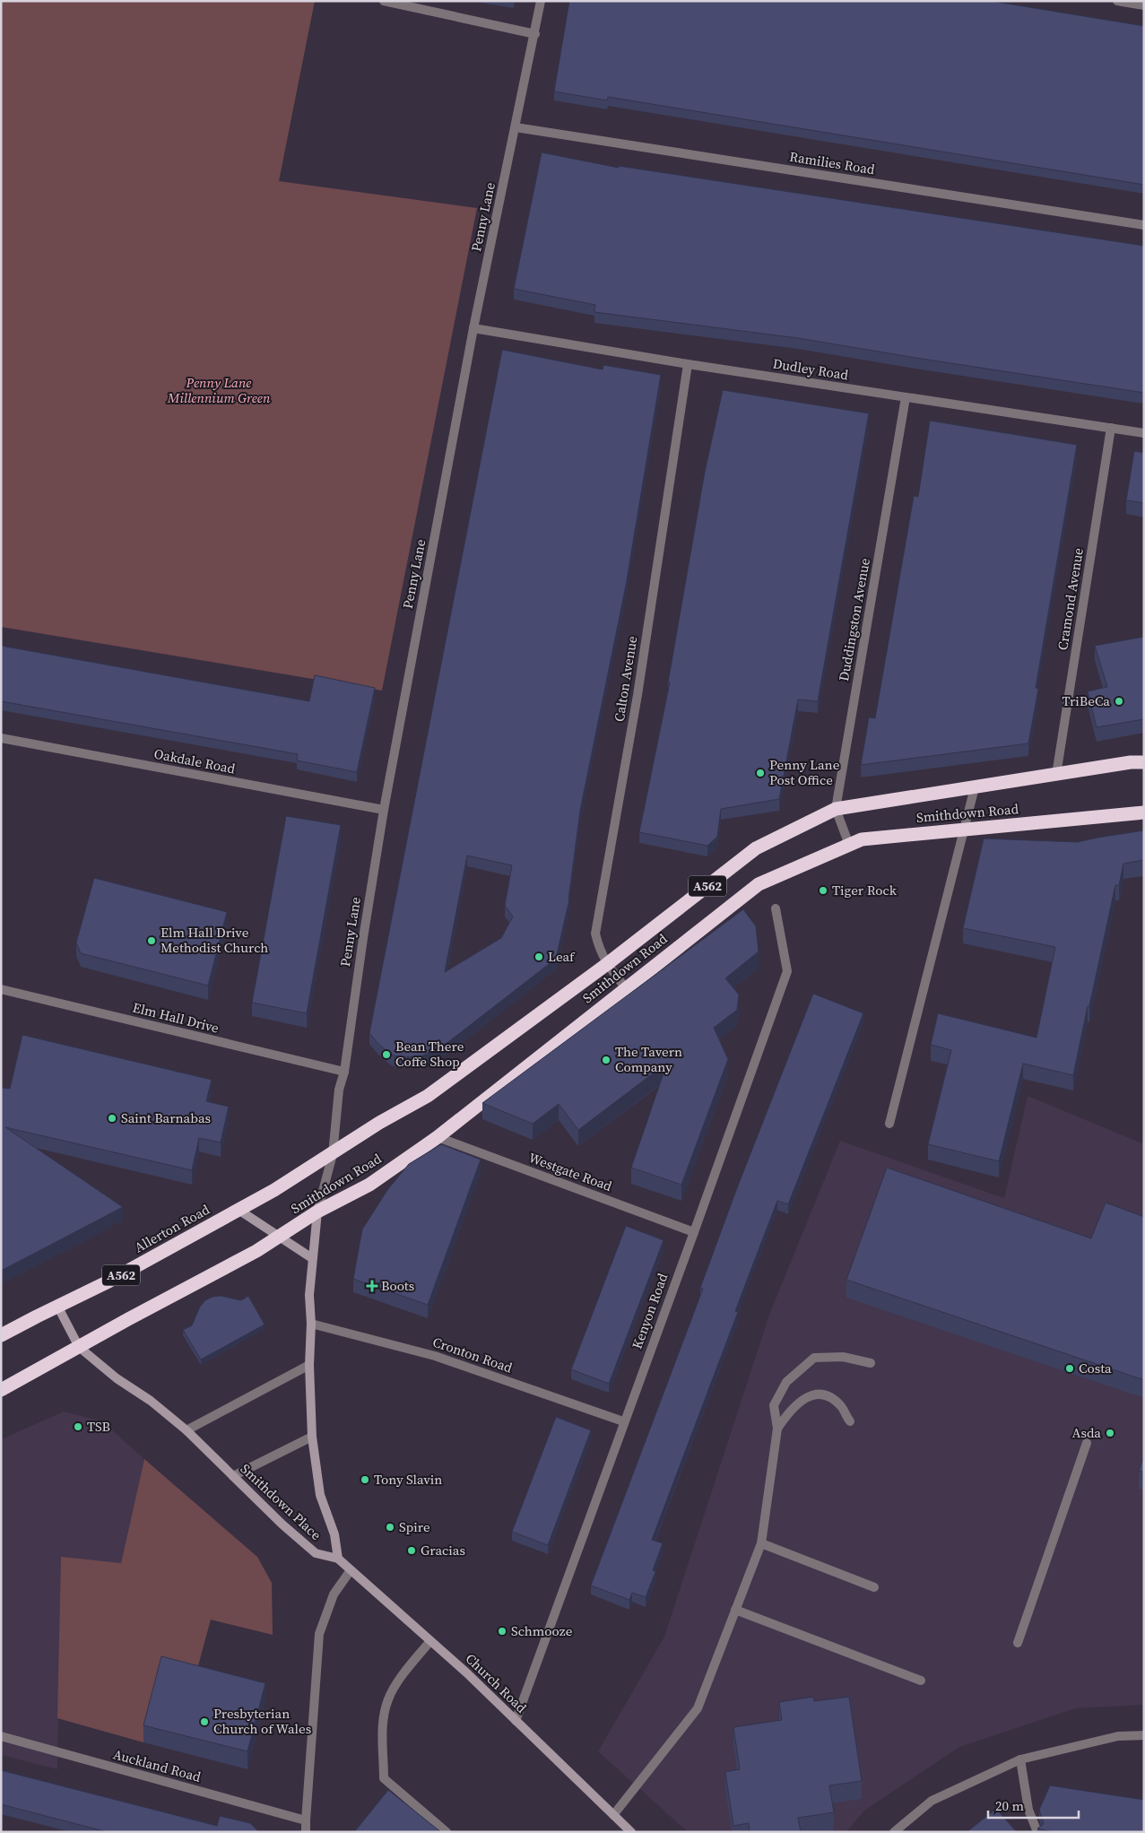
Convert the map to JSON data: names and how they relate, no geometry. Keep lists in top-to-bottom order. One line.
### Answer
{"streets":{"highway":["Smithdown Road","A562","Allerton Road"],"street":["Ramilies Road","Penny Lane","Dudley Road","Cramond Avenue","Duddingston Avenue","Calton Avenue","Oakdale Road","Elm Hall Drive","Westgate Road","Kenyon Road","Cronton Road","Smithdown Place","Church Road","Auckland Road"]},"crossings":[["Ramilies Road","Penny Lane"],["Penny Lane","Dudley Road"],["Penny Lane","Oakdale Road"],["Penny Lane","Smithdown Road"],["Penny Lane","Elm Hall Drive"],["Penny Lane","Smithdown Place"],["Dudley Road","Cramond Avenue"],["Dudley Road","Duddingston Avenue"],["Dudley Road","Calton Avenue"],["Cramond Avenue","Smithdown Road"],["Duddingston Avenue","Smithdown Road"],["Calton Avenue","Smithdown Road"],["Smithdown Road","A562"],["Smithdown Road","Westgate Road"],["Smithdown Road","Allerton Road"],["Smithdown Road","Smithdown Place"],["A562","Smithdown Place"],["Westgate Road","Kenyon Road"],["Allerton Road","Smithdown Place"],["Kenyon Road","Cronton Road"],["Kenyon Road","Church Road"],["Cronton Road","Smithdown Place"],["Smithdown Place","Church Road"]],"parks":["Penny Lane Millennium Green"],"places":{"other":["TriBeCa","Penny Lane Post Office","Tiger Rock","Elm Hall Drive Methodist Church","Leaf","Bean There Coffe Shop","The Tavern Company","Saint Barnabas","Costa","TSB","Asda","Tony Slavin","Spire","Gracias","Schmooze","Presbyterian Church of Wales"],"health":["Boots"]},"scale_bar":"20 m"}
